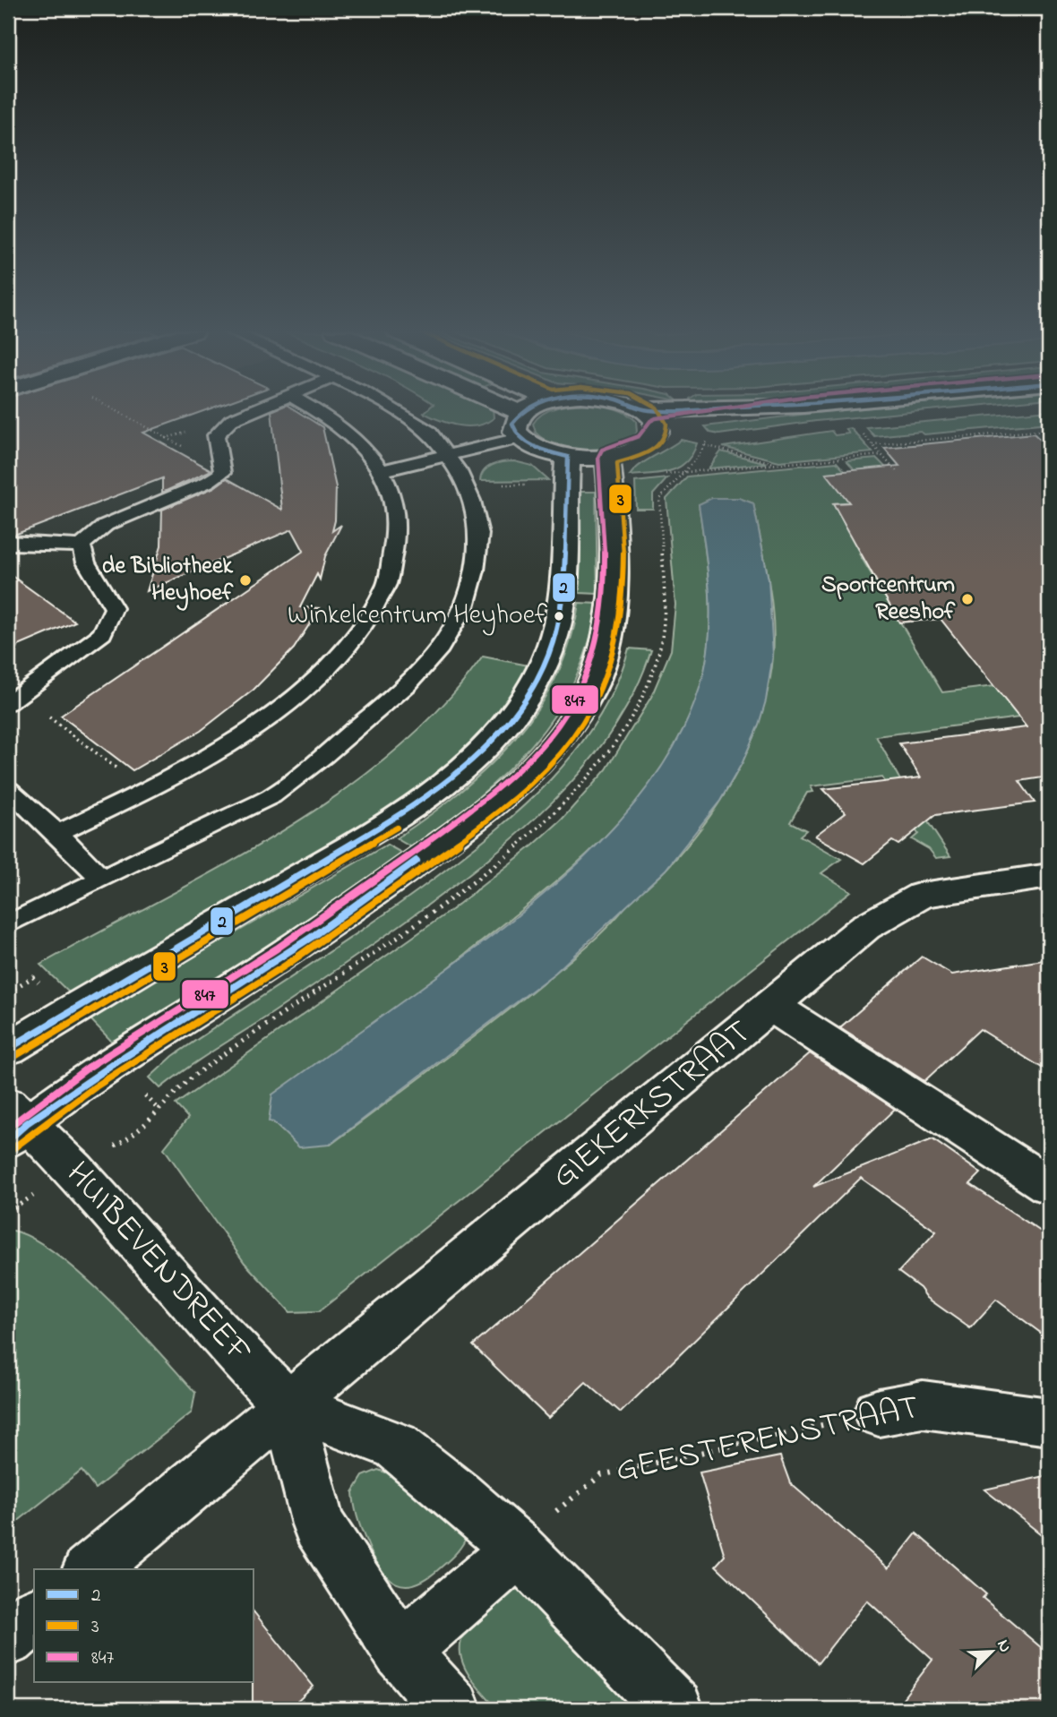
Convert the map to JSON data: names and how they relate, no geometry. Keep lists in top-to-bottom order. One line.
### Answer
{"streets":{"street":["GIEKERKSTRAAT","HUIBEVENDREEF","GEESTERENSTRAAT"]},"crossings":[["GIEKERKSTRAAT","HUIBEVENDREEF"]],"places":["de Bibliotheek Heyhoef","Sportcentrum Reeshof","Winkelcentrum Heyhoef"],"lines":["transit line 2","transit line 3","transit line 847"],"legend":["2","3","847"],"north":"top right"}
